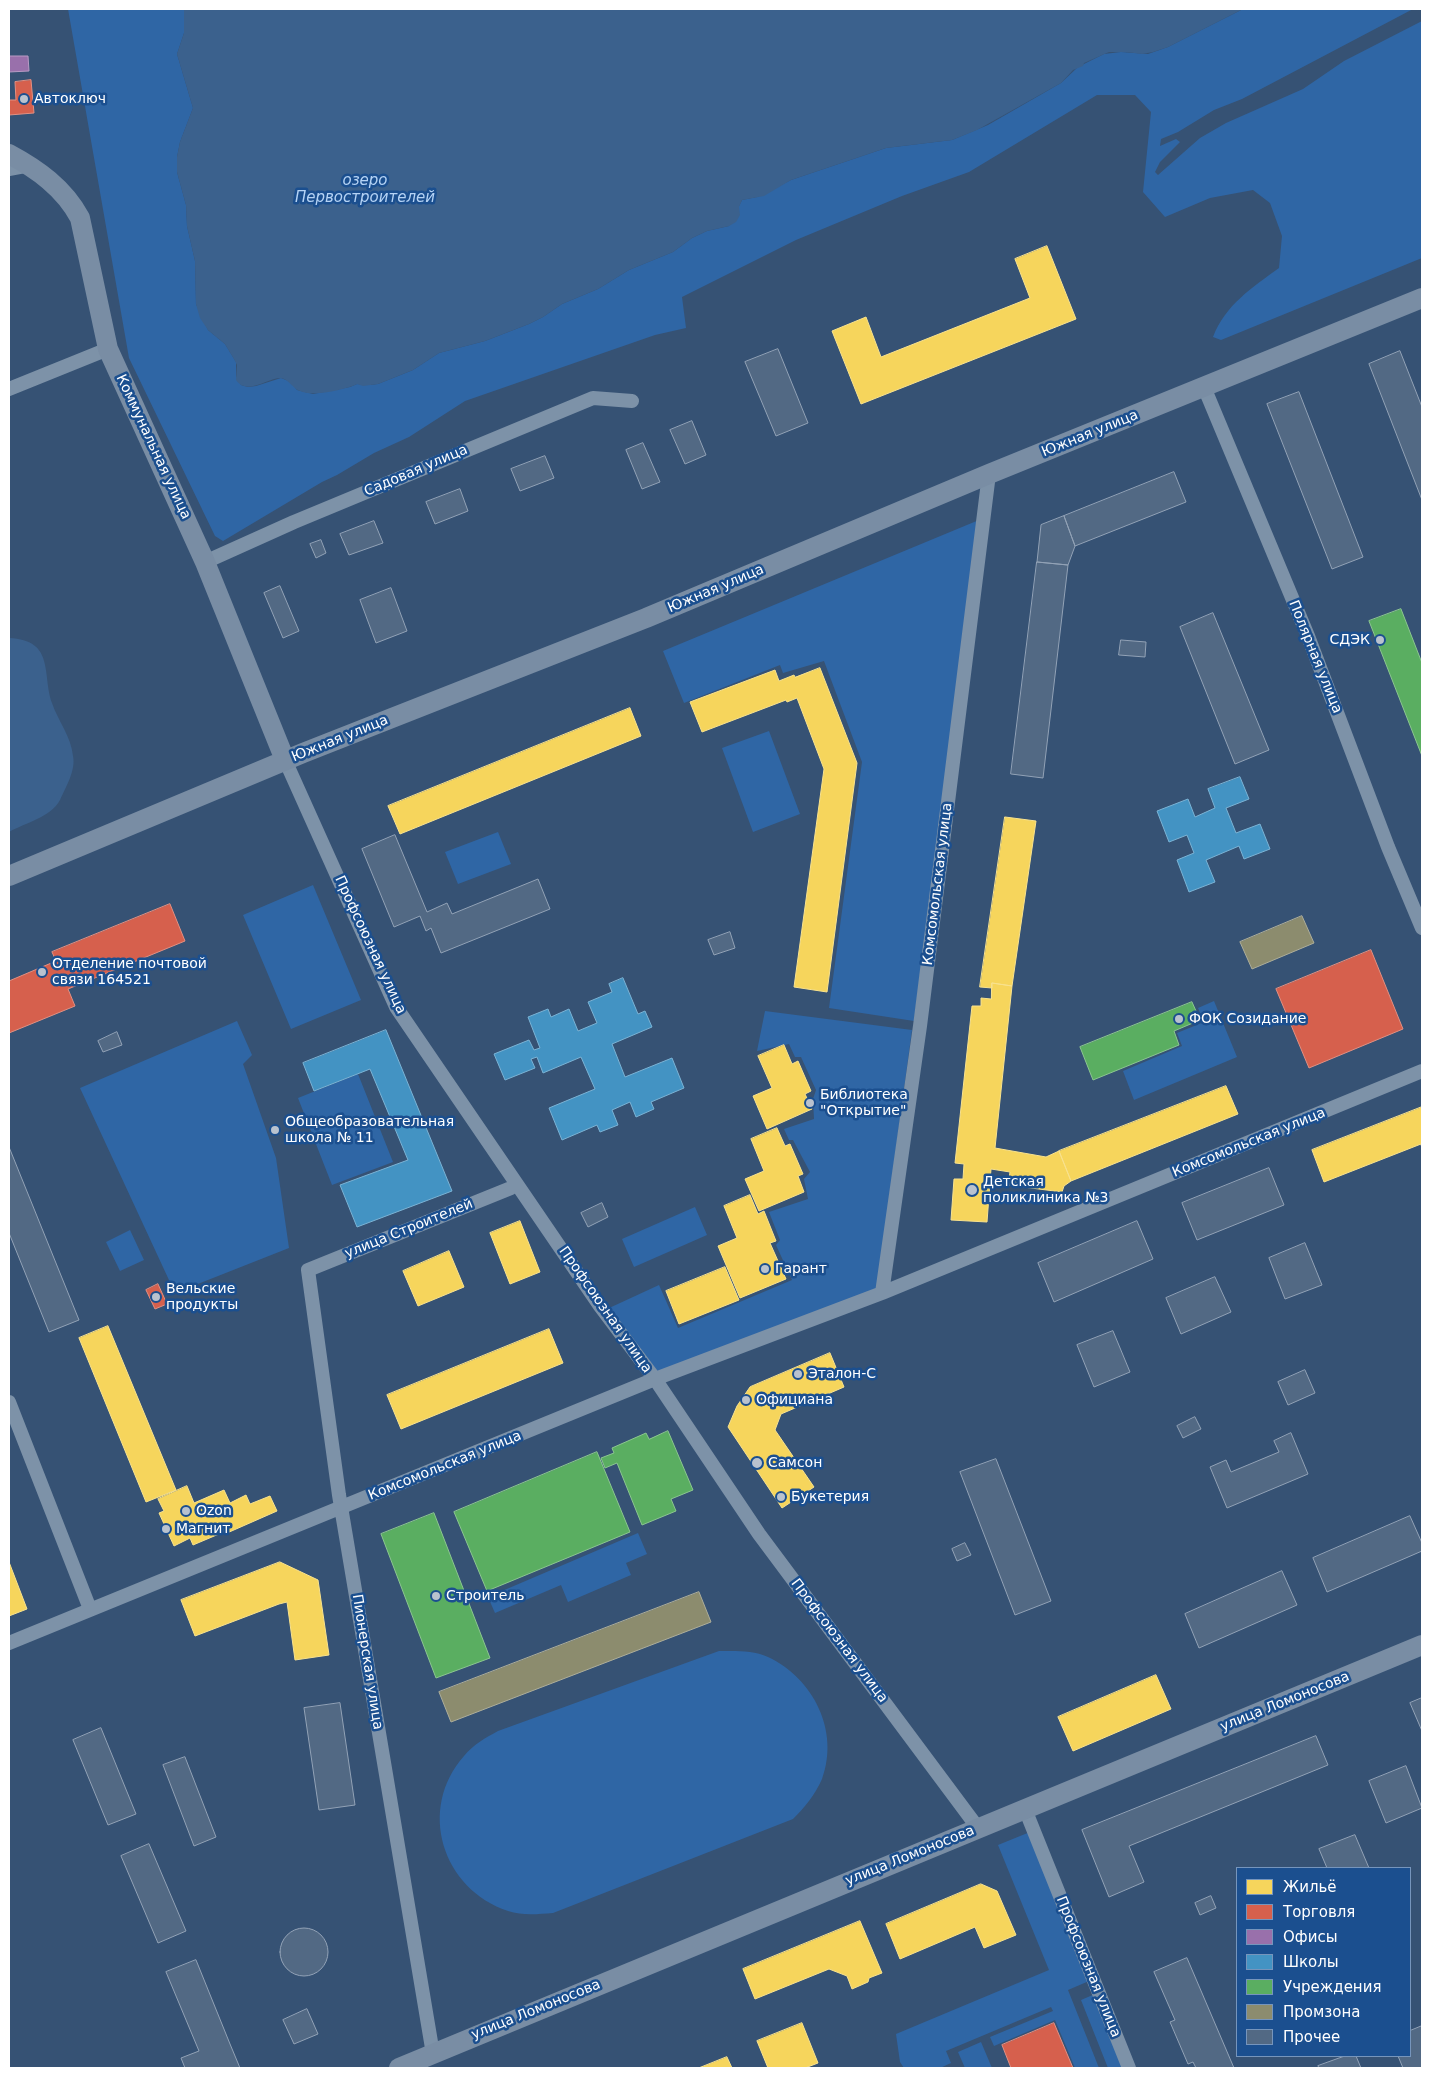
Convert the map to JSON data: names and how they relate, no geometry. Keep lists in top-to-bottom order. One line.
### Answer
{"streets":{"main road":["Южная улица","Коммунальная улица","улица Ломоносова"],"street":["Садовая улица","Полярная улица","Комсомольская улица","Профсоюзная улица","улица Строителей","Пионерская улица"]},"crossings":[["Южная улица","Коммунальная улица"],["Южная улица","Полярная улица"],["Южная улица","Комсомольская улица"],["Южная улица","Профсоюзная улица"],["Коммунальная улица","Садовая улица"],["Коммунальная улица","Профсоюзная улица"],["Комсомольская улица","Профсоюзная улица"],["Комсомольская улица","Пионерская улица"],["Профсоюзная улица","улица Ломоносова"],["улица Строителей","Пионерская улица"],["Пионерская улица","улица Ломоносова"]],"water":["озеро Первостроителей"],"places":["Автоключ","СДЭК","Отделение почтовой связи 164521","ФОК Созидание","Библиотека \"Открытие\"","Общеобразовательная школа № 11","Детская поликлиника №3","Гарант","Вельские продукты","Эталон-С","Официана","Самсон","Букетерия","Ozon","Магнит","Строитель"],"legend":["Жильё","Торговля","Офисы","Школы","Учреждения","Промзона","Прочее"]}
